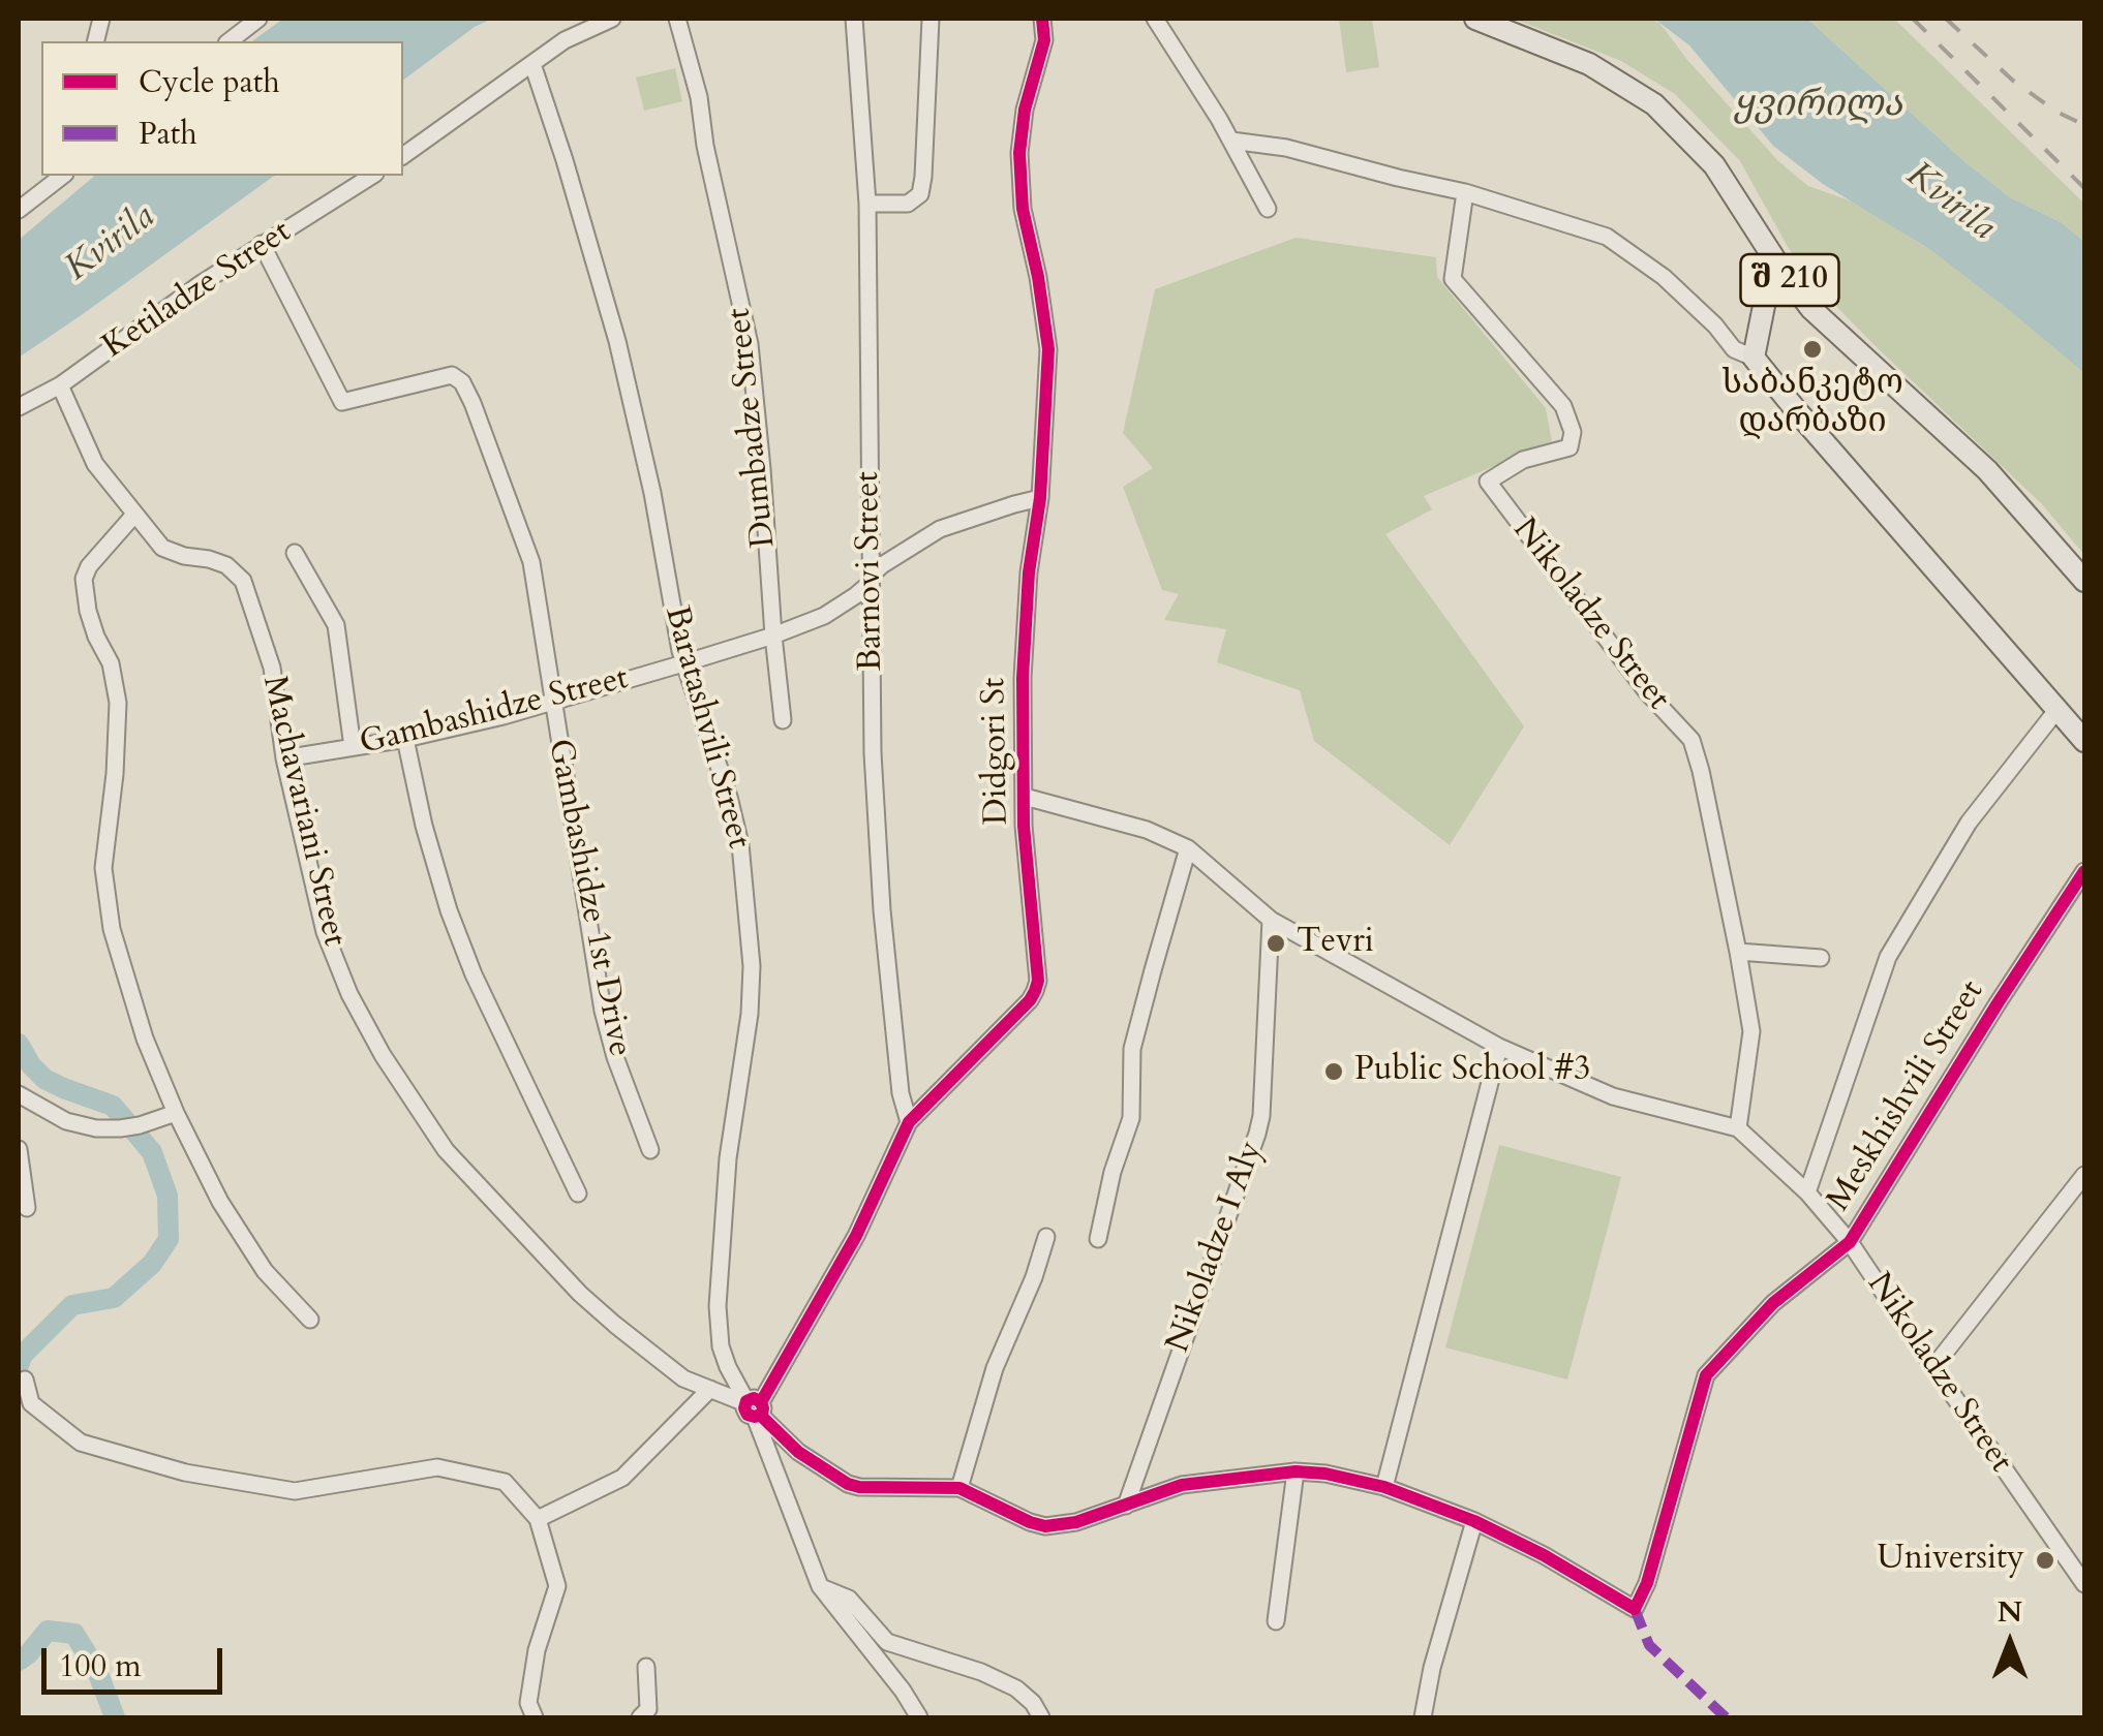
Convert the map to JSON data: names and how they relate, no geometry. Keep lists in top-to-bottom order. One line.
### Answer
{"streets":{"main road":["შ 210"],"street":["Ketiladze Street","Dumbadze Street","Barnovi Street","Nikoladze Street","Gambashidze Street","Baratashvili Street","Didgori St","Machavariani Street","Gambashidze 1st Drive","Meskhishvili Street","Nikoladze I Aly"]},"crossings":[["Ketiladze Street","Machavariani Street"],["Ketiladze Street","Gambashidze 1st Drive"],["Dumbadze Street","Gambashidze Street"],["Barnovi Street","Gambashidze Street"],["Barnovi Street","Didgori St"],["Nikoladze Street","Didgori St"],["Nikoladze Street","Meskhishvili Street"],["Nikoladze Street","Nikoladze I Aly"],["Gambashidze Street","Baratashvili Street"],["Gambashidze Street","Didgori St"],["Gambashidze Street","Machavariani Street"],["Gambashidze Street","Gambashidze 1st Drive"],["Baratashvili Street","Didgori St"],["Baratashvili Street","Machavariani Street"],["Didgori St","Machavariani Street"]],"water":["ყვირილა","Kvirila"],"places":["საბანკეტო დარბაზი","Tevri","Public School #3","University"],"legend":["Cycle path","Path"],"scale_bar":"100 m","north":"top"}
